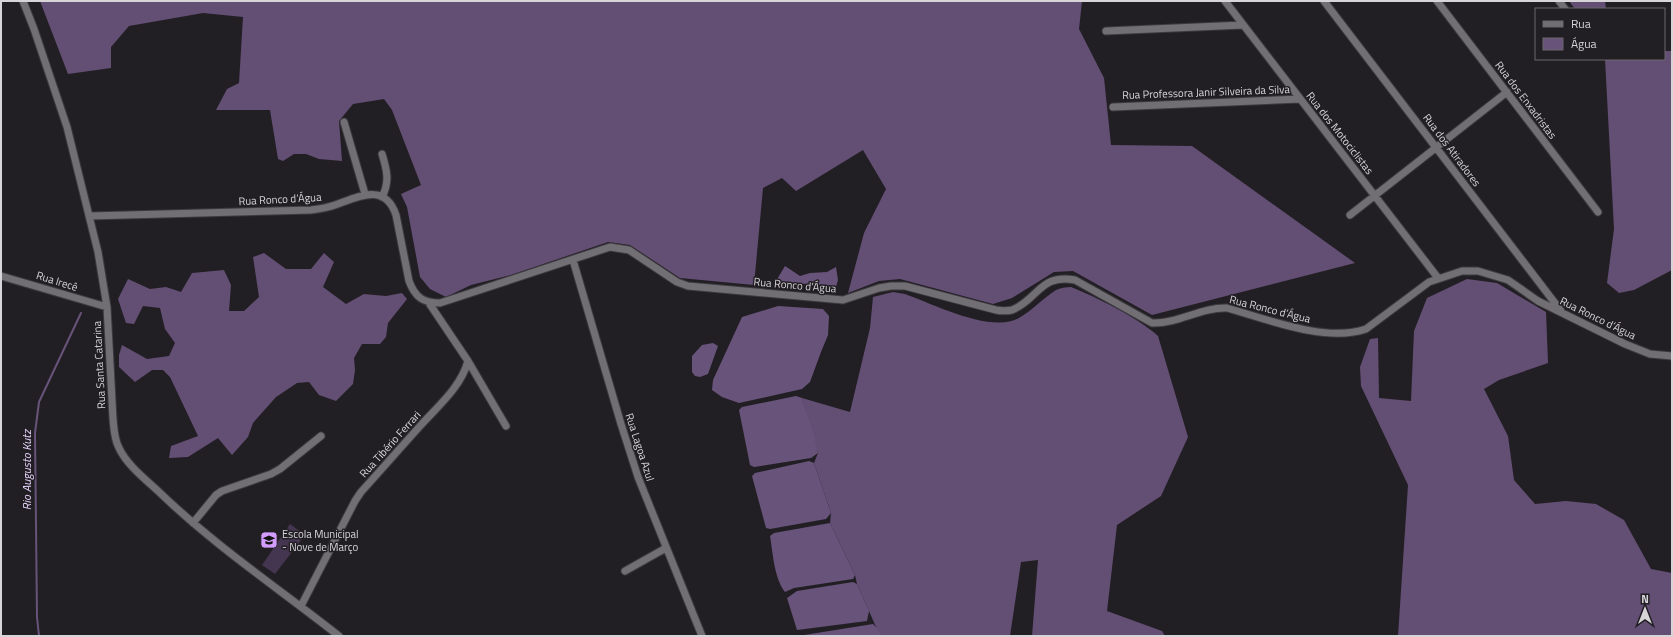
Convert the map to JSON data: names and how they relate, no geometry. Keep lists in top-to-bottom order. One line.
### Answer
{"streets":{"street":["Rua Professora Janir Silveira da Silva","Rua dos Enxadristas","Rua dos Motociclistas","Rua dos Atiradores","Rua Ronco d’Água","Rua Irecê","Rua Santa Catarina","Rua Tibério Ferrari","Rua Lagoa Azul"]},"crossings":[["Rua Professora Janir Silveira da Silva","Rua dos Motociclistas"],["Rua dos Motociclistas","Rua Ronco d’Água"],["Rua dos Atiradores","Rua Ronco d’Água"],["Rua Ronco d’Água","Rua Santa Catarina"],["Rua Ronco d’Água","Rua Lagoa Azul"],["Rua Irecê","Rua Santa Catarina"],["Rua Santa Catarina","Rua Tibério Ferrari"]],"water":["Rio Augusto Kutz"],"places":{"school or university":["Escola Municipal - Nove de Março"]},"legend":["Rua","Água"],"north":"top"}
